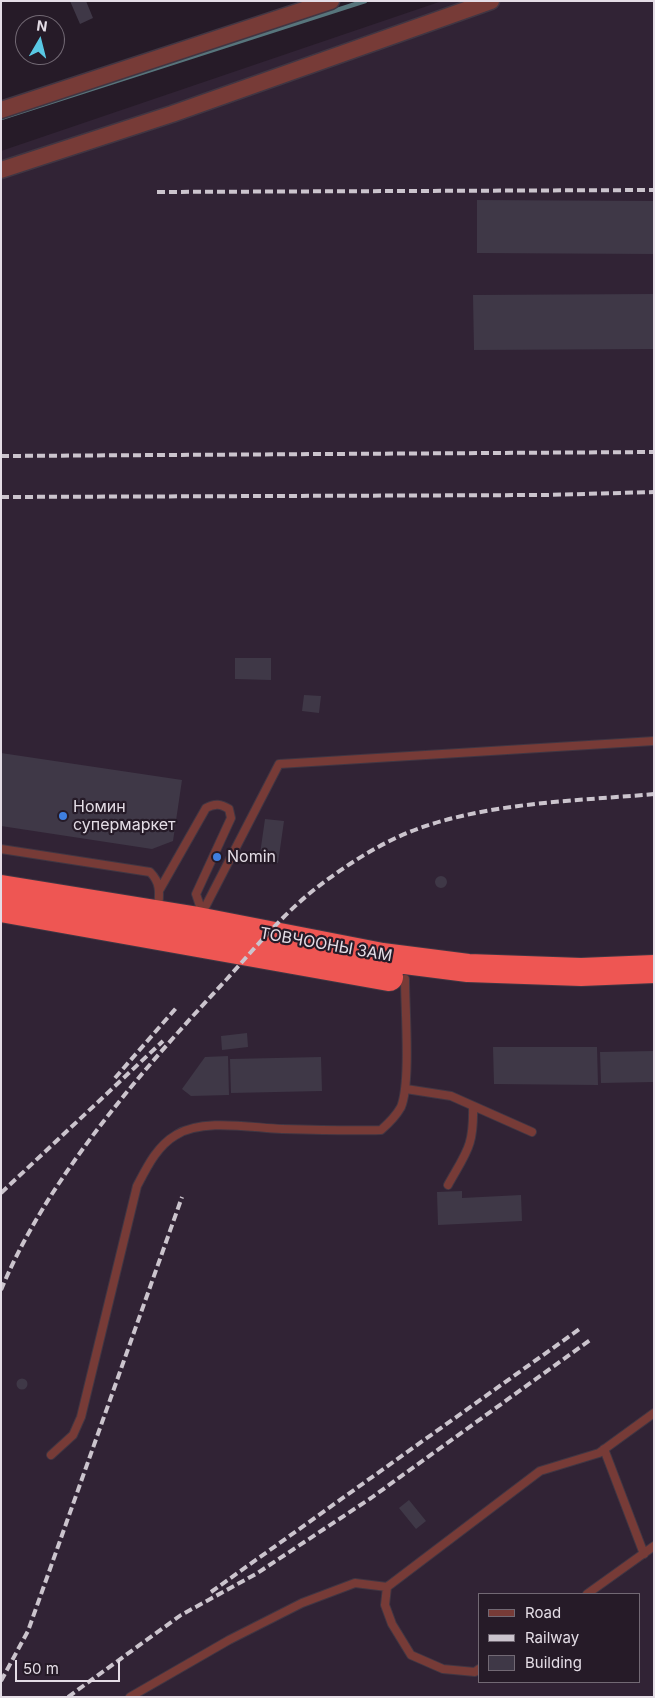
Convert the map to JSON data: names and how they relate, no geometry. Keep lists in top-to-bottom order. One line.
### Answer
{"streets":{"highway":["ТОВЧООНЫ ЗАМ"]},"places":["Номин супермаркет","Nomin"],"legend":["Road","Railway","Building"],"scale_bar":"50 m","north":"top"}
